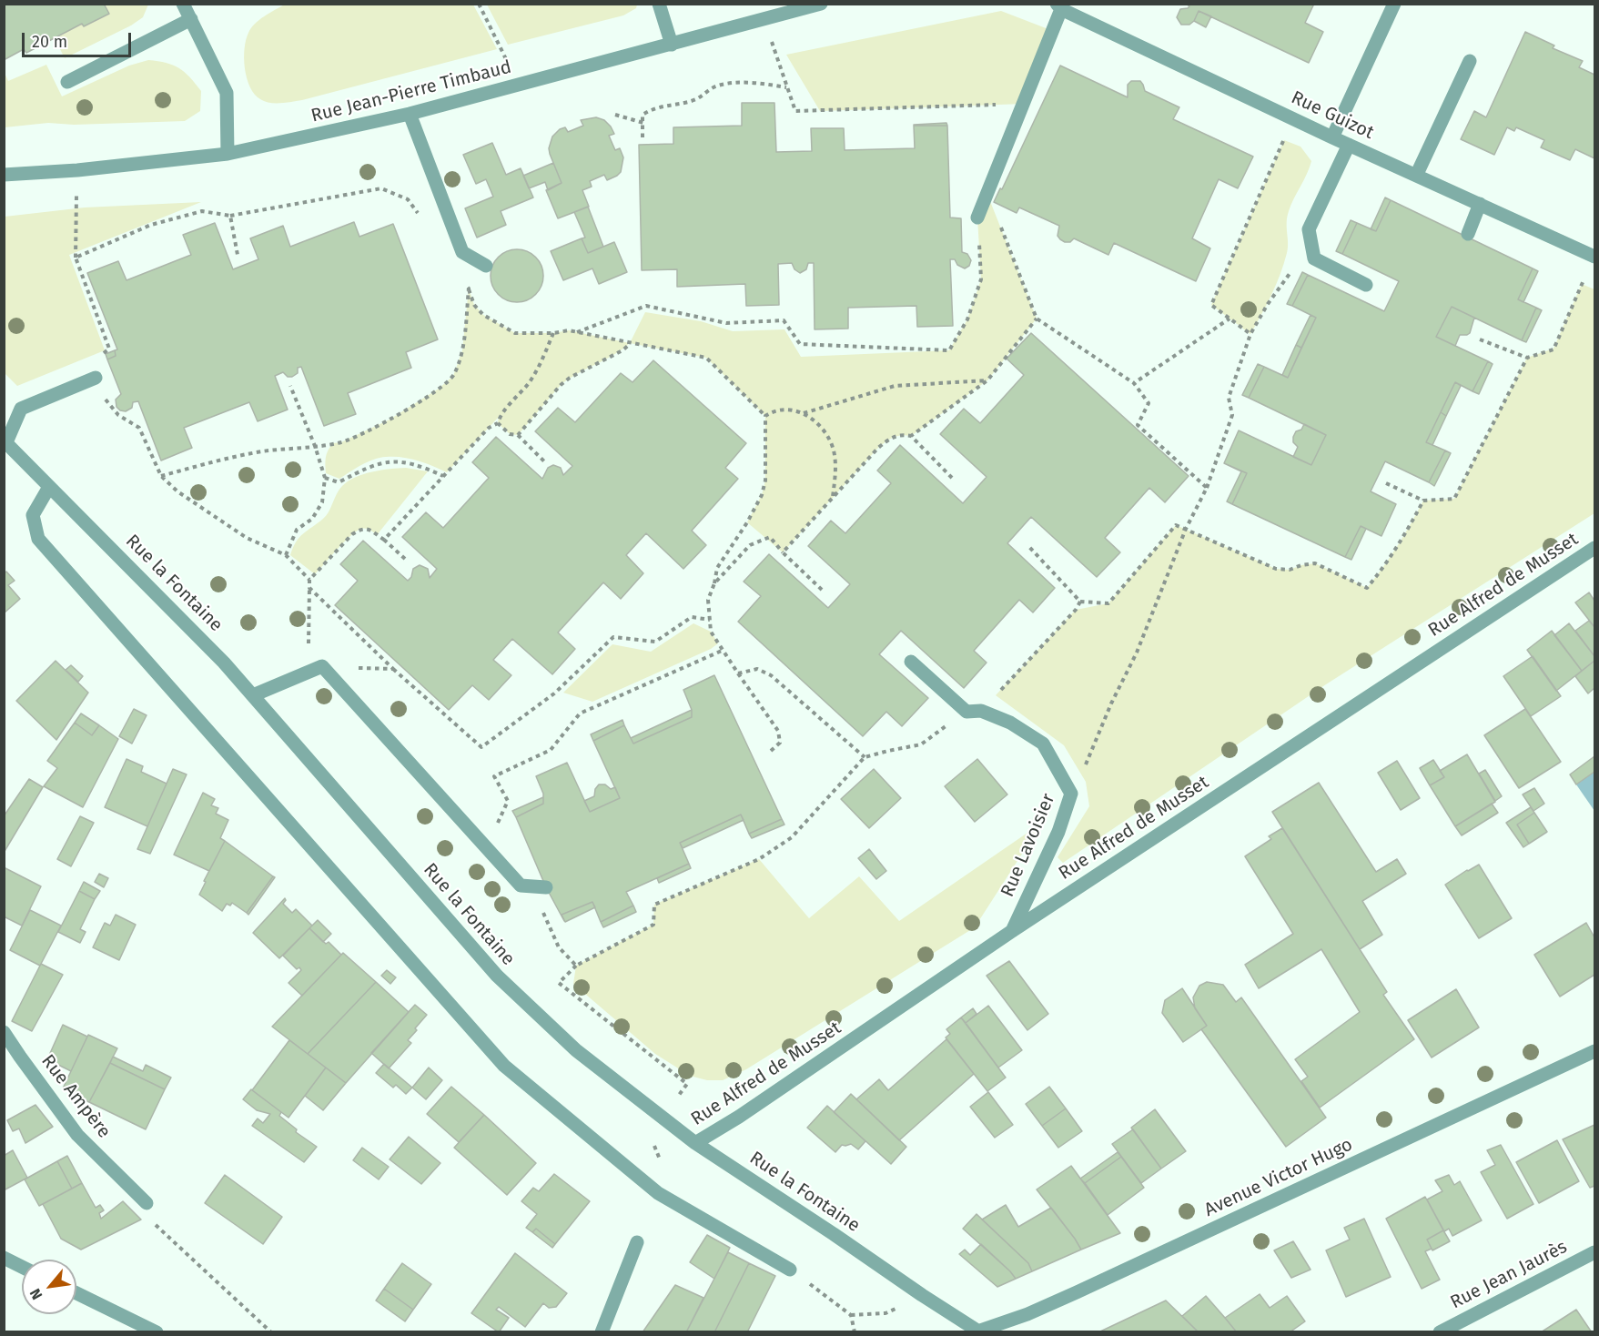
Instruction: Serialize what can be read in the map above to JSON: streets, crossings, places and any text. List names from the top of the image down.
{
  "streets": {
    "street": [
      "Rue Jean-Pierre Timbaud",
      "Rue Guizot",
      "Rue la Fontaine",
      "Rue Alfred de Musset",
      "Rue Lavoisier",
      "Rue Ampère",
      "Avenue Victor Hugo",
      "Rue Jean Jaurès"
    ]
  },
  "crossings": [
    ["Rue la Fontaine", "Rue Alfred de Musset"],
    ["Rue la Fontaine", "Avenue Victor Hugo"],
    ["Rue Alfred de Musset", "Rue Lavoisier"]
  ],
  "scale_bar": "20 m",
  "north": "bottom left"
}
